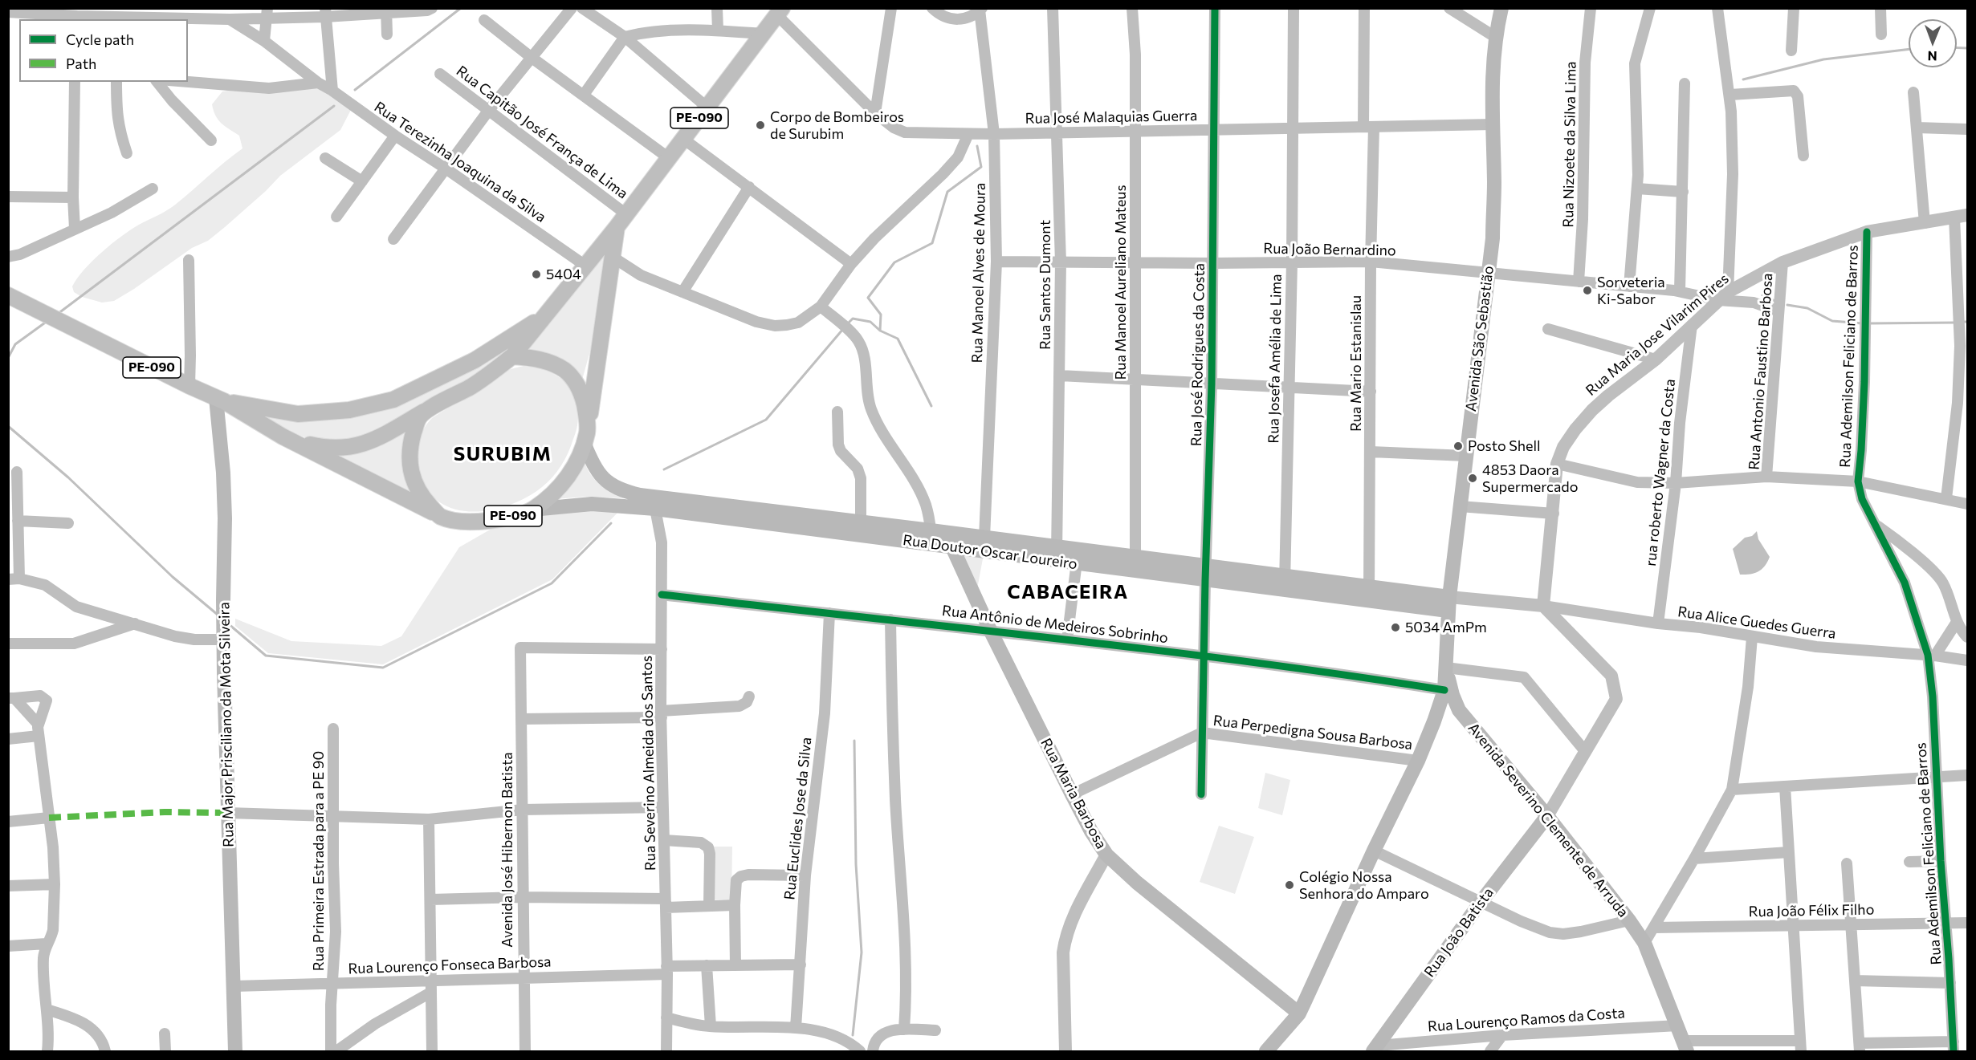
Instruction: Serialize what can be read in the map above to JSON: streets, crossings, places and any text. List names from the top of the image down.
{
  "streets": {
    "main road": [
      "PE-090",
      "Avenida São Sebastião",
      "Rua Doutor Oscar Loureiro",
      "Rua Major Prisciliano da Mota Silveira",
      "Rua Maria Barbosa",
      "Avenida Severino Clemente de Arruda",
      "Rua João Batista"
    ],
    "street": [
      "Rua José Malaquias Guerra",
      "Rua Capitão José França de Lima",
      "Rua Nizoete da Silva Lima",
      "Rua Terezinha Joaquina da Silva",
      "Rua João Bernardino",
      "Rua Manoel Alves de Moura",
      "Rua Manoel Aureliano Mateus",
      "Rua Santos Dumont",
      "Rua Maria Jose Vilarim Pires",
      "Rua José Rodrigues da Costa",
      "Rua Ademilson Feliciano de Barros",
      "Rua Josefa Amélia de Lima",
      "Rua Mario Estanislau",
      "Rua Antonio Faustino Barbosa",
      "rua roberto Wagner da Costa",
      "Rua Alice Guedes Guerra",
      "Rua Antônio de Medeiros Sobrinho",
      "Rua Perpedigna Sousa Barbosa",
      "Rua Severino Almeida dos Santos",
      "Rua Euclides Jose da Silva",
      "Avenida José Hibernon Batista",
      "Rua Primeira Estrada para a PE 90",
      "Rua João Félix Filho",
      "Rua Lourenço Fonseca Barbosa",
      "Rua Lourenço Ramos da Costa"
    ]
  },
  "crossings": [
    ["Rua José Malaquias Guerra", "PE-090"],
    ["Rua José Malaquias Guerra", "Rua Manoel Alves de Moura"],
    ["Rua José Malaquias Guerra", "Rua Manoel Aureliano Mateus"],
    ["Rua José Malaquias Guerra", "Rua Santos Dumont"],
    ["Rua José Malaquias Guerra", "Avenida São Sebastião"],
    ["Rua José Malaquias Guerra", "Rua José Rodrigues da Costa"],
    ["Rua José Malaquias Guerra", "Rua Josefa Amélia de Lima"],
    ["Rua José Malaquias Guerra", "Rua Mario Estanislau"],
    ["PE-090", "Rua Capitão José França de Lima"],
    ["PE-090", "Rua Terezinha Joaquina da Silva"],
    ["PE-090", "Rua Doutor Oscar Loureiro"],
    ["PE-090", "Rua Major Prisciliano da Mota Silveira"],
    ["Rua Nizoete da Silva Lima", "Rua João Bernardino"],
    ["Rua João Bernardino", "Rua Manoel Alves de Moura"],
    ["Rua João Bernardino", "Rua Manoel Aureliano Mateus"],
    ["Rua João Bernardino", "Rua Santos Dumont"],
    ["Rua João Bernardino", "Rua Maria Jose Vilarim Pires"],
    ["Rua João Bernardino", "Avenida São Sebastião"],
    ["Rua João Bernardino", "Rua José Rodrigues da Costa"],
    ["Rua João Bernardino", "Rua Josefa Amélia de Lima"],
    ["Rua João Bernardino", "Rua Mario Estanislau"],
    ["Rua João Bernardino", "Rua Antonio Faustino Barbosa"],
    ["Rua Manoel Alves de Moura", "Rua Doutor Oscar Loureiro"],
    ["Rua Manoel Aureliano Mateus", "Rua Doutor Oscar Loureiro"],
    ["Rua Santos Dumont", "Rua Doutor Oscar Loureiro"],
    ["Rua Maria Jose Vilarim Pires", "Rua Ademilson Feliciano de Barros"],
    ["Rua Maria Jose Vilarim Pires", "Rua Antonio Faustino Barbosa"],
    ["Rua Maria Jose Vilarim Pires", "rua roberto Wagner da Costa"],
    ["Rua Maria Jose Vilarim Pires", "Rua Alice Guedes Guerra"],
    ["Avenida São Sebastião", "Rua Doutor Oscar Loureiro"],
    ["Avenida São Sebastião", "Avenida Severino Clemente de Arruda"],
    ["Rua José Rodrigues da Costa", "Rua Doutor Oscar Loureiro"],
    ["Rua José Rodrigues da Costa", "Rua Antônio de Medeiros Sobrinho"],
    ["Rua José Rodrigues da Costa", "Rua Perpedigna Sousa Barbosa"],
    ["Rua Ademilson Feliciano de Barros", "Rua Antonio Faustino Barbosa"],
    ["Rua Ademilson Feliciano de Barros", "Rua Alice Guedes Guerra"],
    ["Rua Ademilson Feliciano de Barros", "Rua João Félix Filho"],
    ["Rua Josefa Amélia de Lima", "Rua Doutor Oscar Loureiro"],
    ["Rua Mario Estanislau", "Rua Doutor Oscar Loureiro"],
    ["rua roberto Wagner da Costa", "Rua Alice Guedes Guerra"],
    ["Rua Doutor Oscar Loureiro", "Rua Severino Almeida dos Santos"],
    ["Rua Doutor Oscar Loureiro", "Rua Maria Barbosa"],
    ["Rua Antônio de Medeiros Sobrinho", "Rua Severino Almeida dos Santos"],
    ["Rua Antônio de Medeiros Sobrinho", "Rua Maria Barbosa"],
    ["Rua Antônio de Medeiros Sobrinho", "Rua Euclides Jose da Silva"],
    ["Rua Major Prisciliano da Mota Silveira", "Rua Lourenço Fonseca Barbosa"],
    ["Rua Perpedigna Sousa Barbosa", "Rua Maria Barbosa"],
    ["Rua Severino Almeida dos Santos", "Avenida José Hibernon Batista"],
    ["Rua Severino Almeida dos Santos", "Rua Lourenço Fonseca Barbosa"],
    ["Rua Euclides Jose da Silva", "Rua Lourenço Fonseca Barbosa"],
    ["Avenida Severino Clemente de Arruda", "Rua João Batista"],
    ["Avenida Severino Clemente de Arruda", "Rua Lourenço Ramos da Costa"],
    ["Avenida José Hibernon Batista", "Rua Lourenço Fonseca Barbosa"],
    ["Rua Primeira Estrada para a PE 90", "Rua Lourenço Fonseca Barbosa"],
    ["Rua João Batista", "Rua Lourenço Ramos da Costa"]
  ],
  "districts": ["SURUBIM", "CABACEIRA"],
  "places": [
    "Corpo de Bombeiros de Surubim",
    "5404",
    "Sorveteria Ki-Sabor",
    "Posto Shell",
    "4853 Daora Supermercado",
    "5034 AmPm",
    "Colégio Nossa Senhora do Amparo"
  ],
  "legend": ["Cycle path", "Path"],
  "north": "bottom"
}
